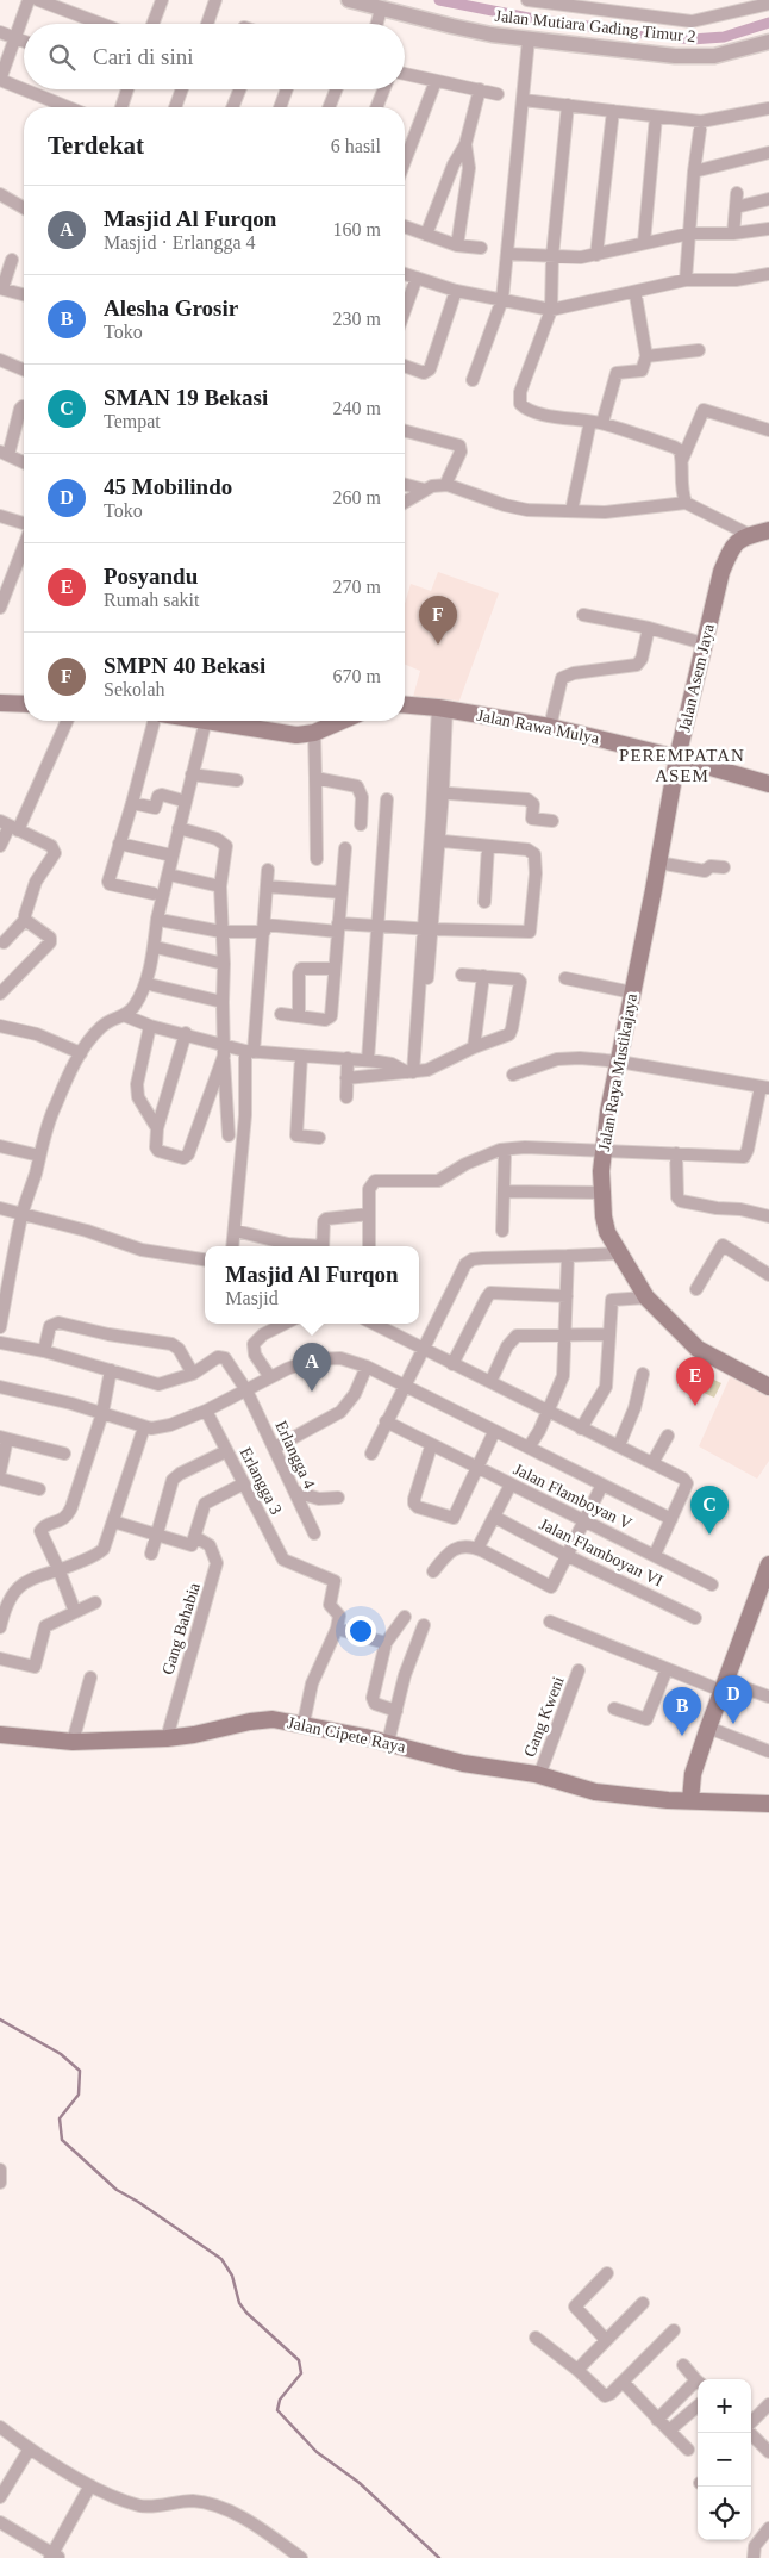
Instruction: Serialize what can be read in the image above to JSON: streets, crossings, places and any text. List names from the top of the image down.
{
  "streets": {
    "main road": [
      "Jalan Asem Jaya",
      "Jalan Rawa Mulya",
      "Jalan Raya Mustikajaya",
      "Jalan Cipete Raya"
    ],
    "street": [
      "Jalan Mutiara Gading Timur 2",
      "Erlangga 4",
      "Erlangga 3",
      "Jalan Flamboyan V",
      "Jalan Flamboyan VI",
      "Gang Bahabia",
      "Gang Kweni"
    ]
  },
  "crossings": [
    ["Jalan Asem Jaya", "Jalan Rawa Mulya"],
    ["Jalan Asem Jaya", "Jalan Raya Mustikajaya"],
    ["Jalan Rawa Mulya", "Jalan Raya Mustikajaya"],
    ["Gang Bahabia", "Jalan Cipete Raya"],
    ["Gang Kweni", "Jalan Cipete Raya"]
  ],
  "districts": ["PEREMPATAN ASEM"],
  "page": {
    "search": "Cari di sini",
    "heading": ["Terdekat", "6 hasil"],
    "list": [
      {
        "mark": "A",
        "name": "Masjid Al Furqon",
        "note": "Masjid · Erlangga 4",
        "value": "160 m"
      },
      {
        "mark": "B",
        "name": "Alesha Grosir",
        "note": "Toko",
        "value": "230 m"
      },
      {
        "mark": "C",
        "name": "SMAN 19 Bekasi",
        "note": "Tempat",
        "value": "240 m"
      },
      {
        "mark": "D",
        "name": "45 Mobilindo",
        "note": "Toko",
        "value": "260 m"
      },
      {
        "mark": "E",
        "name": "Posyandu",
        "note": "Rumah sakit",
        "value": "270 m"
      },
      {
        "mark": "F",
        "name": "SMPN 40 Bekasi",
        "note": "Sekolah",
        "value": "670 m"
      }
    ],
    "pins": [
      "F",
      "A",
      "E",
      "C",
      "D",
      "B"
    ],
    "popup": ["Masjid Al Furqon", "Masjid"],
    "map_buttons": ["+", "−"]
  }
}
